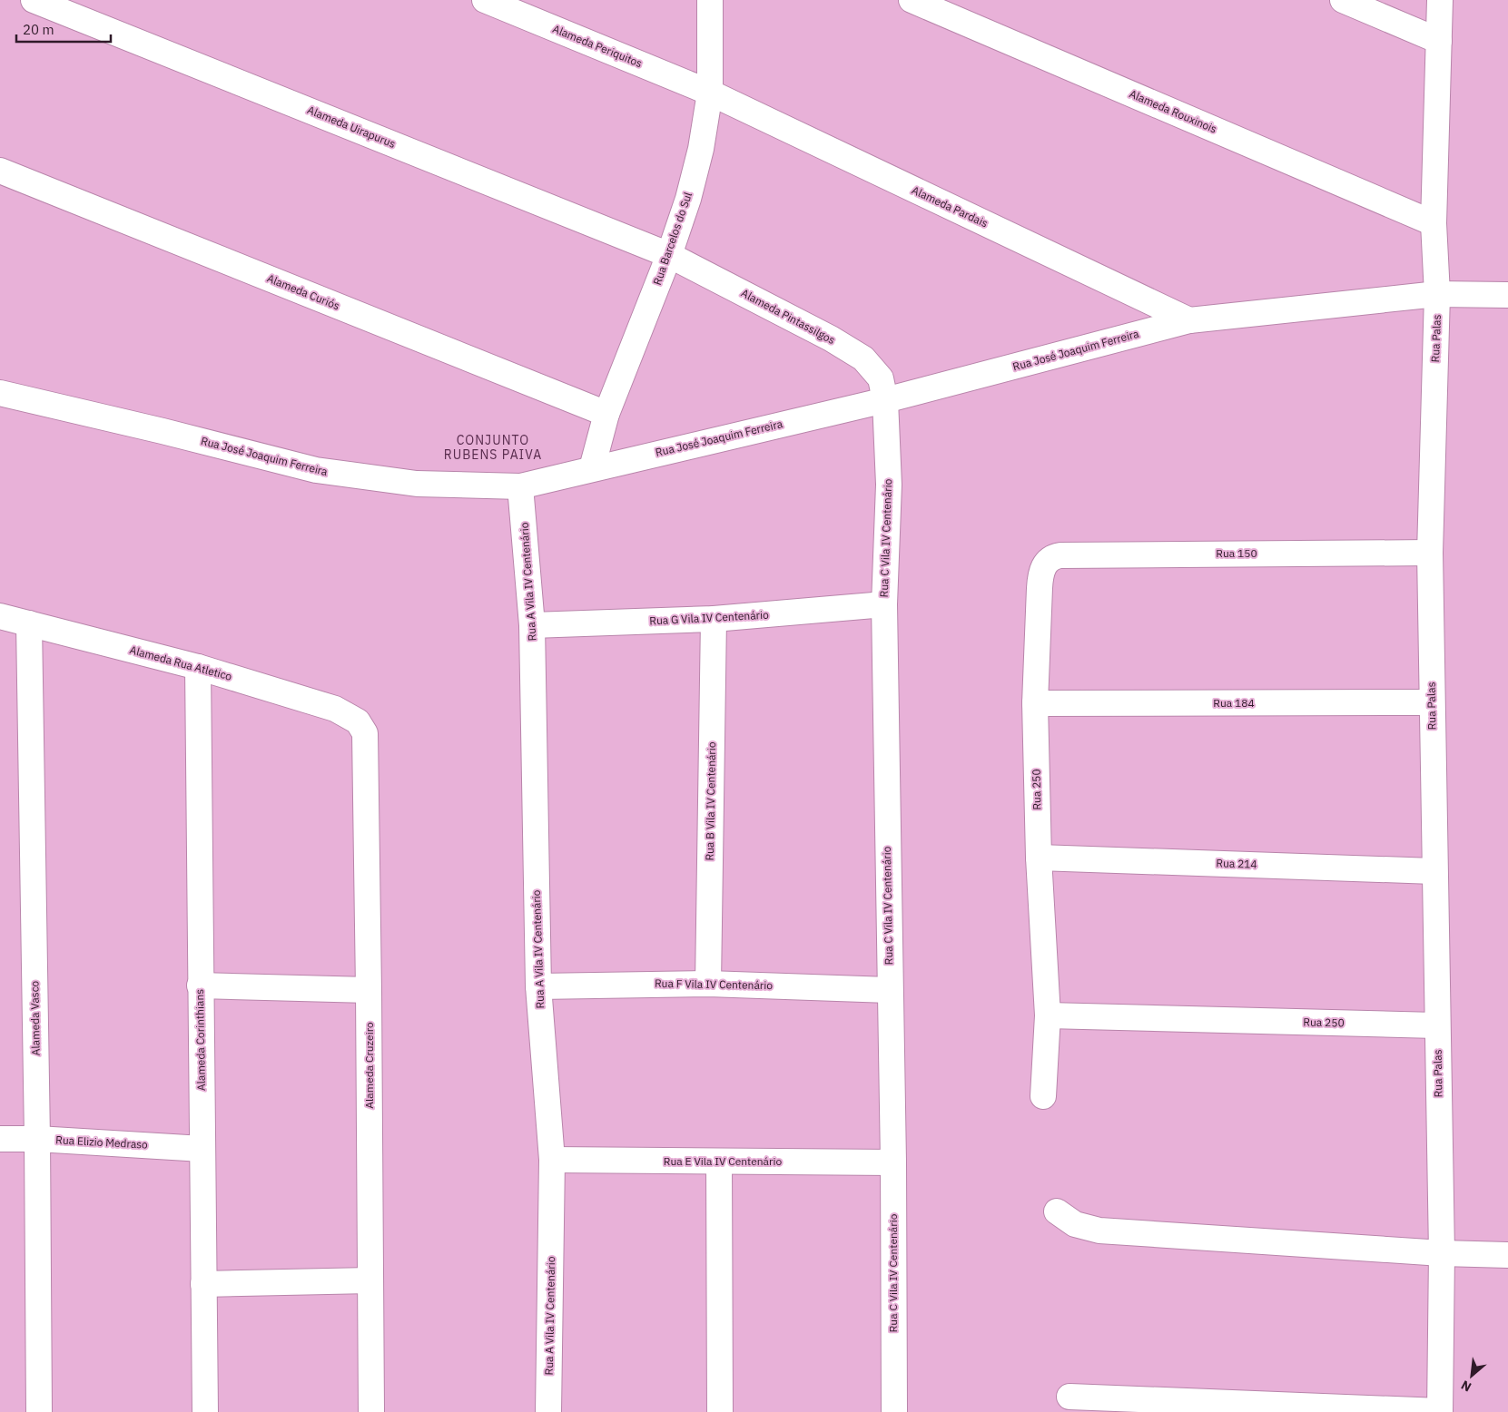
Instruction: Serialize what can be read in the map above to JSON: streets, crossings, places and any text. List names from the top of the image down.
{
  "streets": {
    "street": [
      "Alameda Periquitos",
      "Alameda Rouxinois",
      "Alameda Uirapurus",
      "Alameda Pardais",
      "Rua Barcelos do Sul",
      "Alameda Curiós",
      "Alameda Pintassilgos",
      "Rua Palas",
      "Rua José Joaquim Ferreira",
      "Rua C Vila IV Centenário",
      "Rua 150",
      "Rua A Vila IV Centenário",
      "Rua G Vila IV Centenário",
      "Alameda Rua Atletico",
      "Rua 184",
      "Rua 250",
      "Rua B Vila IV Centenário",
      "Rua 214",
      "Rua F Vila IV Centenário",
      "Alameda Vasco",
      "Alameda Corinthians",
      "Alameda Cruzeiro",
      "Rua Elizio Medraso",
      "Rua E Vila IV Centenário"
    ]
  },
  "crossings": [
    ["Alameda Periquitos", "Alameda Pardais"],
    ["Alameda Periquitos", "Rua Barcelos do Sul"],
    ["Alameda Rouxinois", "Rua Palas"],
    ["Alameda Uirapurus", "Rua Barcelos do Sul"],
    ["Alameda Uirapurus", "Alameda Pintassilgos"],
    ["Alameda Pardais", "Rua Barcelos do Sul"],
    ["Alameda Pardais", "Rua José Joaquim Ferreira"],
    ["Rua Barcelos do Sul", "Alameda Curiós"],
    ["Rua Barcelos do Sul", "Alameda Pintassilgos"],
    ["Rua Barcelos do Sul", "Rua José Joaquim Ferreira"],
    ["Alameda Pintassilgos", "Rua José Joaquim Ferreira"],
    ["Alameda Pintassilgos", "Rua C Vila IV Centenário"],
    ["Rua Palas", "Rua José Joaquim Ferreira"],
    ["Rua Palas", "Rua 150"],
    ["Rua Palas", "Rua 184"],
    ["Rua Palas", "Rua 250"],
    ["Rua Palas", "Rua 214"],
    ["Rua José Joaquim Ferreira", "Rua C Vila IV Centenário"],
    ["Rua José Joaquim Ferreira", "Rua A Vila IV Centenário"],
    ["Rua C Vila IV Centenário", "Rua G Vila IV Centenário"],
    ["Rua C Vila IV Centenário", "Rua F Vila IV Centenário"],
    ["Rua C Vila IV Centenário", "Rua E Vila IV Centenário"],
    ["Rua 150", "Rua 250"],
    ["Rua A Vila IV Centenário", "Rua G Vila IV Centenário"],
    ["Rua A Vila IV Centenário", "Rua F Vila IV Centenário"],
    ["Rua A Vila IV Centenário", "Rua E Vila IV Centenário"],
    ["Rua G Vila IV Centenário", "Rua B Vila IV Centenário"],
    ["Alameda Rua Atletico", "Alameda Vasco"],
    ["Alameda Rua Atletico", "Alameda Corinthians"],
    ["Alameda Rua Atletico", "Alameda Cruzeiro"],
    ["Rua 184", "Rua 250"],
    ["Rua 250", "Rua 214"],
    ["Rua B Vila IV Centenário", "Rua F Vila IV Centenário"],
    ["Alameda Vasco", "Rua Elizio Medraso"],
    ["Alameda Corinthians", "Rua Elizio Medraso"]
  ],
  "districts": ["CONJUNTO RUBENS PAIVA"],
  "scale_bar": "20 m",
  "north": "bottom left"
}
